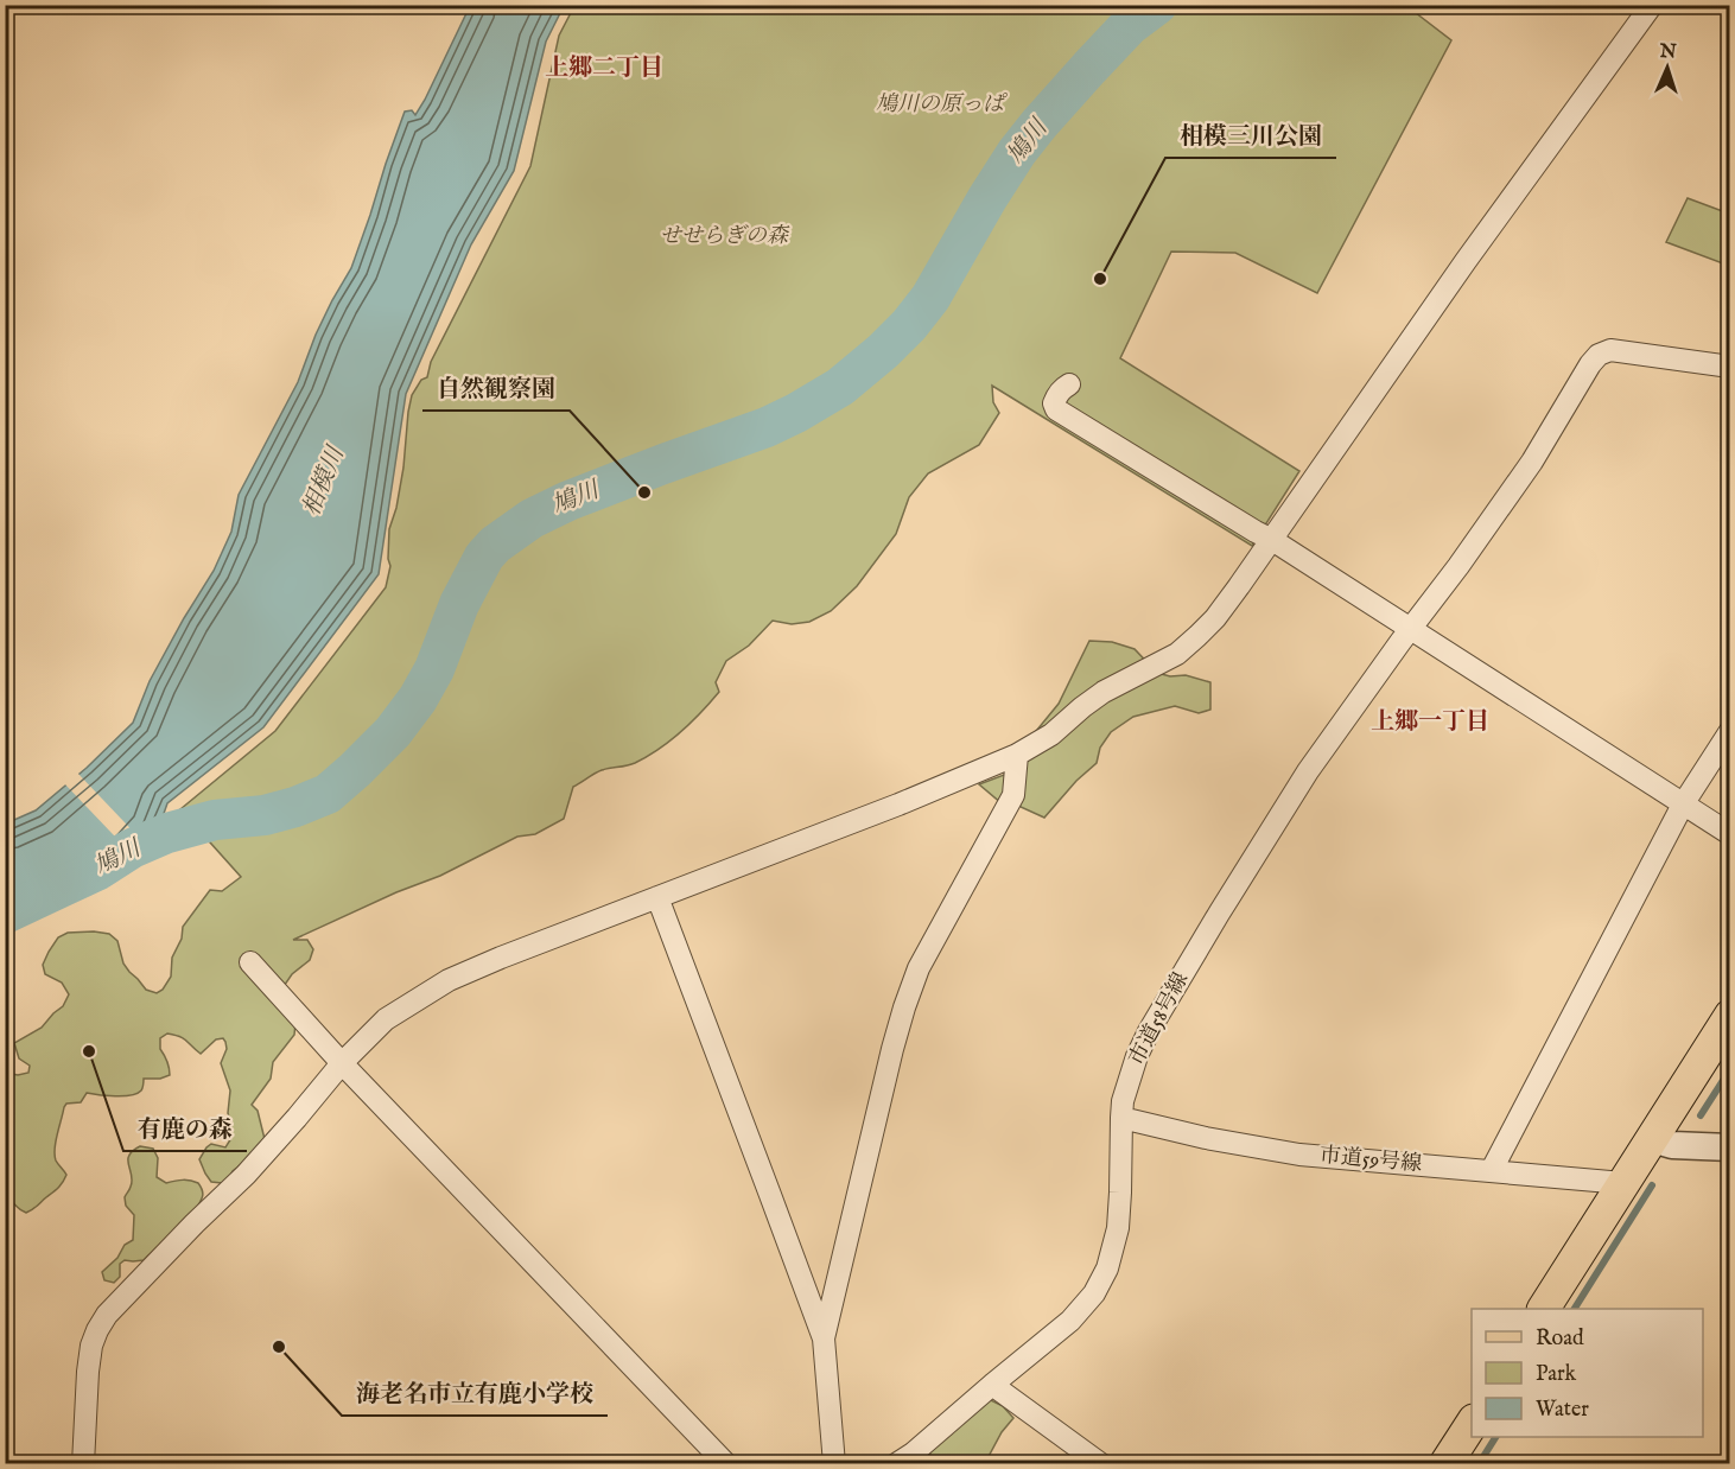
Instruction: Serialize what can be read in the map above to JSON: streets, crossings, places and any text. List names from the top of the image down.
{
  "streets": {
    "street": ["市道58号線", "市道59号線"]
  },
  "crossings": [
    ["市道58号線", "市道59号線"]
  ],
  "districts": ["上郷二丁目", "上郷一丁目"],
  "water": ["鳩川", "相模川"],
  "parks": ["鳩川の原っぱ", "せせらぎの森"],
  "places": [
    "相模三川公園",
    "自然観察園",
    "有鹿の森",
    "海老名市立有鹿小学校"
  ],
  "legend": ["Road", "Park", "Water"],
  "north": "top"
}
